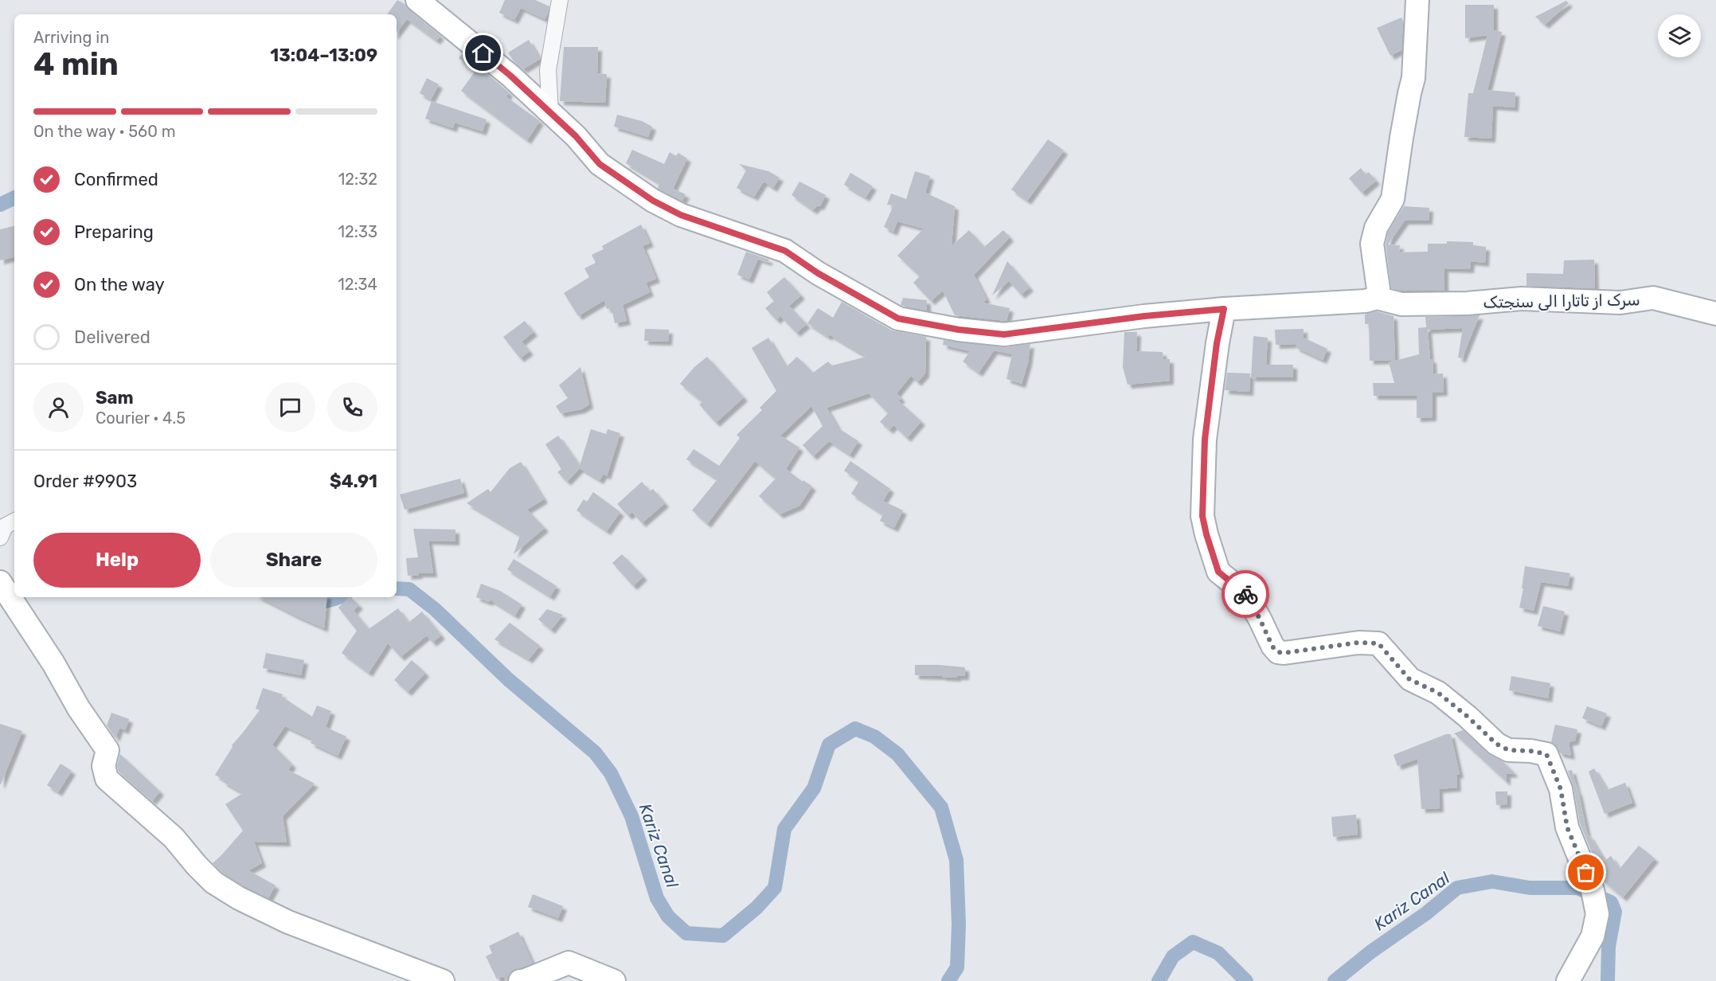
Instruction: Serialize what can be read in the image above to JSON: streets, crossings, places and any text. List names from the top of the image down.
{
  "streets": {
    "street": ["سرک از تاتارا الی سنجتک"]
  },
  "water": ["Kariz Canal"],
  "page": {
    "heading": ["4 min", "Arriving in", "13:04–13:09"],
    "panel": [
      "Sam",
      "Courier · 4.5",
      "Order #9903",
      "$4.91"
    ],
    "bar": "On the way · 560 m",
    "list": [
      ["Confirmed", "12:32"],
      ["Preparing", "12:33"],
      ["On the way", "12:34"],
      "Delivered"
    ],
    "buttons": ["Help", "Share"]
  }
}
